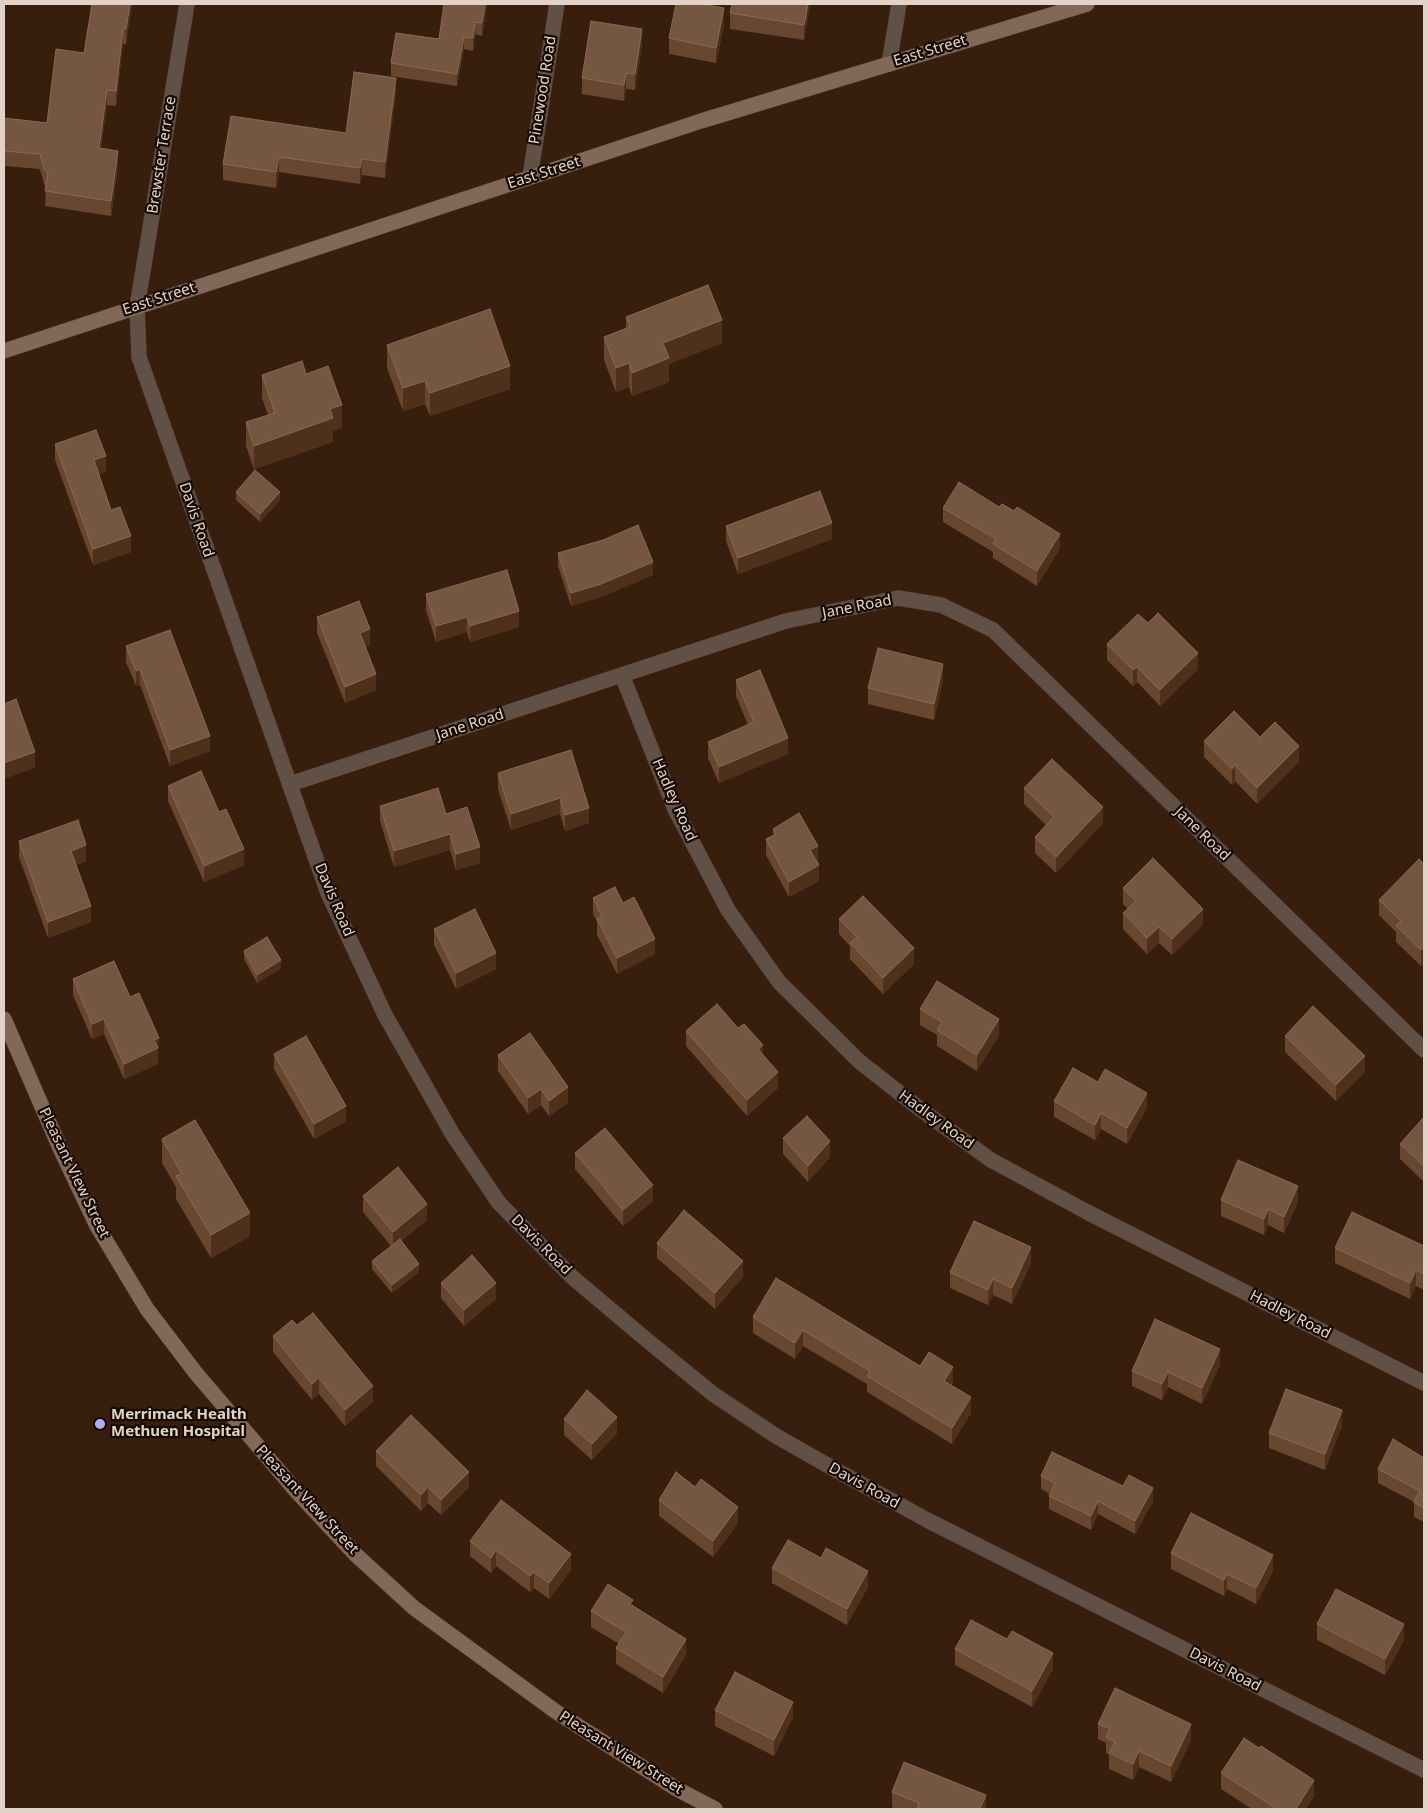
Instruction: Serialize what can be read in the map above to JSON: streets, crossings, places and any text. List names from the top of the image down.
{
  "streets": {
    "main road": ["East Street", "Pleasant View Street"],
    "street": [
      "Pinewood Road",
      "Brewster Terrace",
      "Davis Road",
      "Jane Road",
      "Hadley Road"
    ]
  },
  "crossings": [
    ["East Street", "Pinewood Road"],
    ["East Street", "Brewster Terrace"],
    ["East Street", "Davis Road"],
    ["Brewster Terrace", "Davis Road"],
    ["Davis Road", "Jane Road"],
    ["Jane Road", "Hadley Road"]
  ],
  "places": ["Merrimack Health Methuen Hospital"]
}
